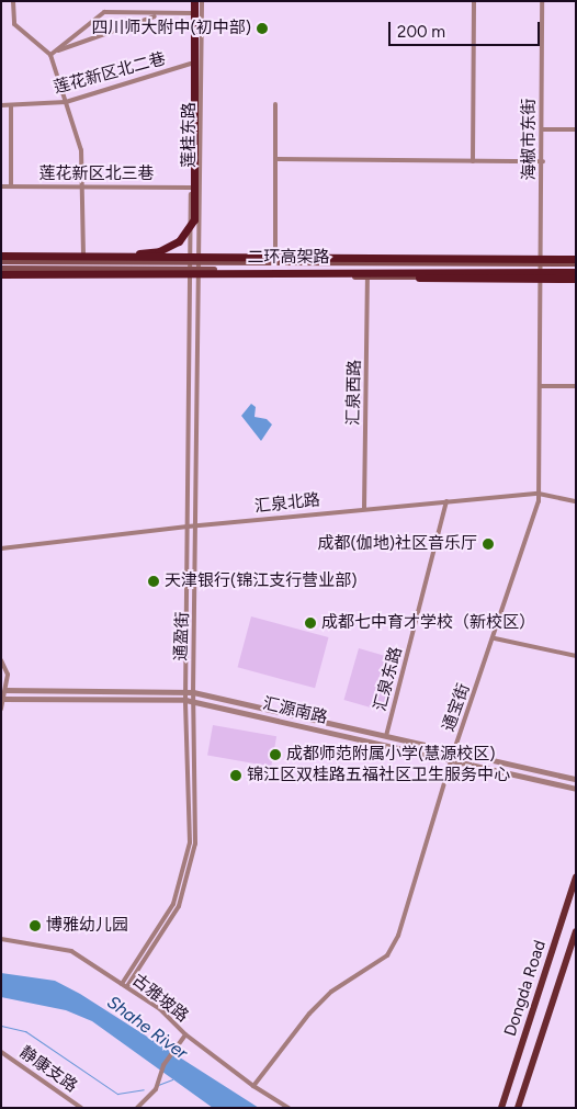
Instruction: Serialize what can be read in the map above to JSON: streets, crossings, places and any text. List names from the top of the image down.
{
  "streets": {
    "highway": ["二环高架路"],
    "main road": ["Dongda Road"],
    "street": [
      "莲花新区北二巷",
      "莲桂东路",
      "海椒市东街",
      "莲花新区北三巷",
      "汇泉西路",
      "汇泉北路",
      "通盈街",
      "汇泉东路",
      "通宝街",
      "汇源南路",
      "古雅坡路",
      "静康支路"
    ]
  },
  "crossings": [
    ["莲花新区北二巷", "莲桂东路"],
    ["莲桂东路", "莲花新区北三巷"],
    ["莲桂东路", "通盈街"],
    ["海椒市东街", "通宝街"],
    ["二环高架路", "汇泉西路"],
    ["汇泉西路", "汇泉北路"],
    ["汇泉北路", "通盈街"],
    ["汇泉北路", "汇泉东路"],
    ["汇泉北路", "通宝街"],
    ["通盈街", "汇源南路"],
    ["通盈街", "古雅坡路"],
    ["汇泉东路", "汇源南路"],
    ["通宝街", "汇源南路"],
    ["通宝街", "古雅坡路"]
  ],
  "water": ["Shahe River"],
  "places": [
    "四川师大附中(初中部)",
    "成都(伽地)社区音乐厅",
    "天津银行(锦江支行营业部)",
    "成都七中育才学校（新校区）",
    "成都师范附属小学(慧源校区)",
    "锦江区双桂路五福社区卫生服务中心",
    "博雅幼儿园"
  ],
  "scale_bar": "200 m"
}
